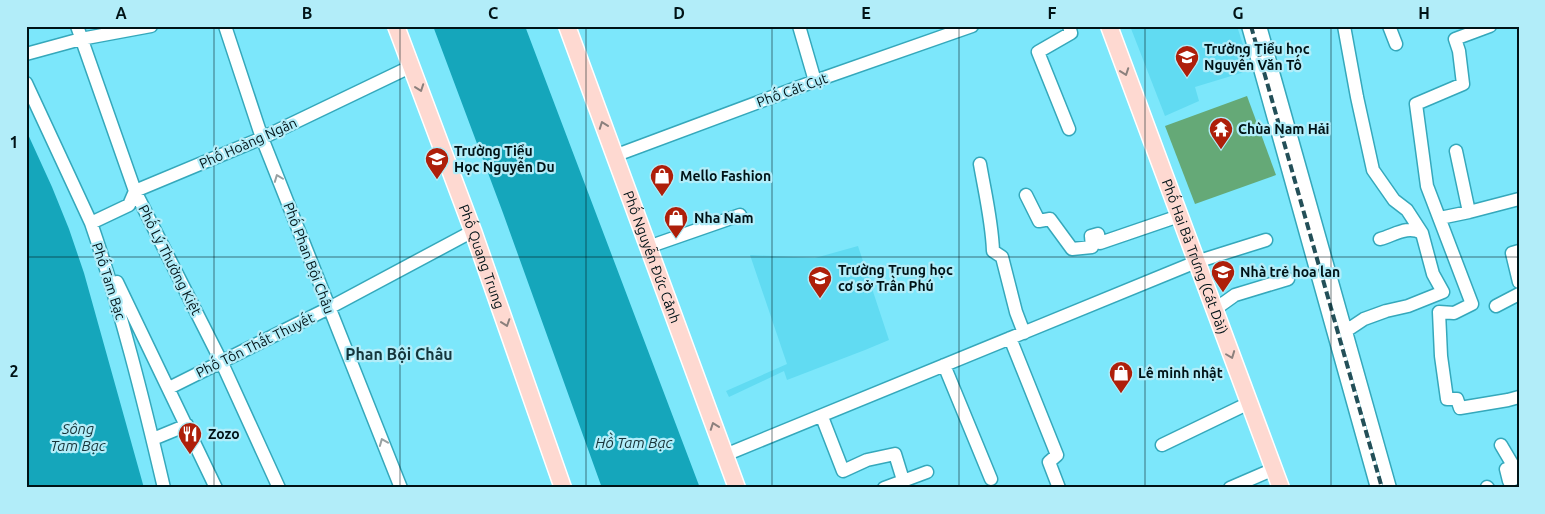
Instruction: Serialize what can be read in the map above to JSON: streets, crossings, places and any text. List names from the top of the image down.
{
  "streets": {
    "main road": ["Phố Quang Trung", "Phố Nguyễn Đức Cảnh", "Phố Hai Bà Trưng (Cát Dài)"],
    "street": [
      "Phố Cát Cụt",
      "Phố Hoàng Ngân",
      "Phố Phan Bội Châu",
      "Phố Lý Thường Kiệt",
      "Phố Tam Bạc",
      "Phố Tôn Thất Thuyết"
    ]
  },
  "crossings": [
    ["Phố Cát Cụt", "Phố Nguyễn Đức Cảnh"],
    ["Phố Hoàng Ngân", "Phố Quang Trung"],
    ["Phố Hoàng Ngân", "Phố Phan Bội Châu"],
    ["Phố Hoàng Ngân", "Phố Lý Thường Kiệt"],
    ["Phố Hoàng Ngân", "Phố Tam Bạc"],
    ["Phố Quang Trung", "Phố Tôn Thất Thuyết"],
    ["Phố Phan Bội Châu", "Phố Tôn Thất Thuyết"],
    ["Phố Lý Thường Kiệt", "Phố Tôn Thất Thuyết"]
  ],
  "one_way": [
    "Phố Quang Trung",
    "Phố Nguyễn Đức Cảnh",
    "Phố Hai Bà Trưng (Cát Dài)",
    "Phố Phan Bội Châu"
  ],
  "districts": ["Phan Bội Châu"],
  "water": ["Sông Tam Bạc", "Hồ Tam Bạc"],
  "places": {
    "school or university": [
      "Trường Tiểu học Nguyễn Văn Tố",
      "Trường Tiểu Học Nguyễn Du",
      "Nhà trẻ hoa lan",
      "Trường Trung học cơ sở Trần Phú"
    ],
    "temple": ["Chùa Nam Hải"],
    "shop": ["Mello Fashion", "Nha Nam", "Lê minh nhật"],
    "restaurant": ["Zozo"]
  },
  "grid": {
    "columns": [
      "A",
      "B",
      "C",
      "D",
      "E",
      "F",
      "G",
      "H"
    ],
    "rows": ["1", "2"]
  }
}
